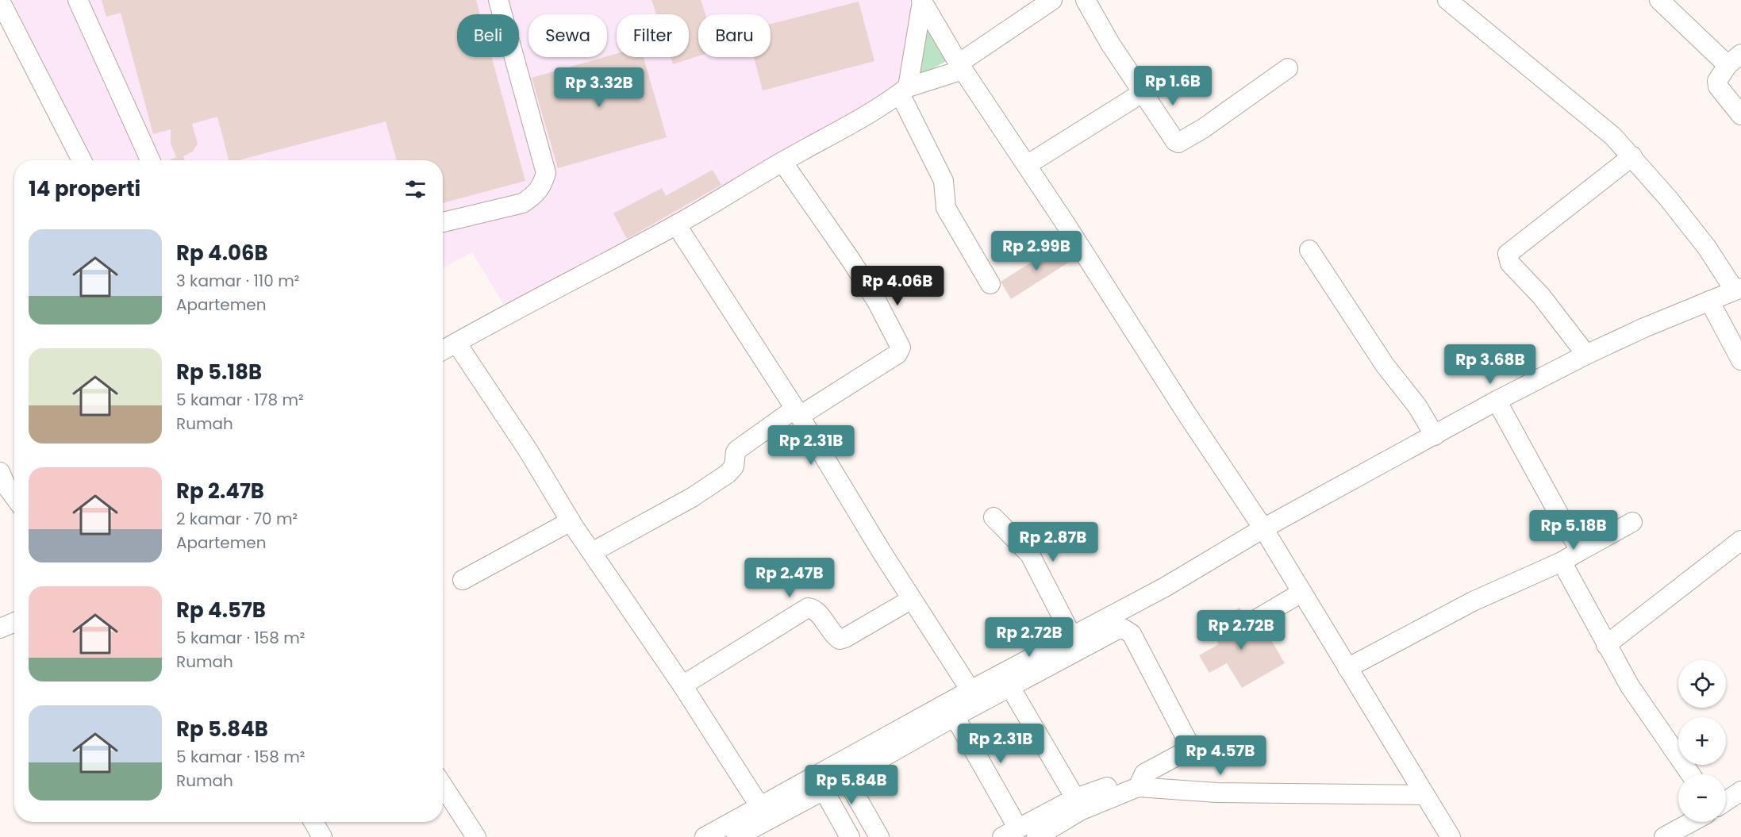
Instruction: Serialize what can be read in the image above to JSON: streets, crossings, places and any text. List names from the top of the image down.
{
  "page": {
    "chip": [
      "Beli",
      "Sewa",
      "Filter",
      "Baru"
    ],
    "price": [
      "Rp 1.6B",
      "Rp 3.32B",
      "Rp 2.99B",
      "Rp 4.06B",
      "Rp 3.68B",
      "Rp 2.31B",
      "Rp 5.18B",
      "Rp 2.87B",
      "Rp 2.47B",
      "Rp 2.72B",
      "Rp 2.72B",
      "Rp 2.31B",
      "Rp 4.57B",
      "Rp 5.84B"
    ],
    "heading": "14 properti",
    "list": [
      {
        "name": "Rp 4.06B",
        "note": "3 kamar · 110 m² · Apartemen"
      },
      {
        "name": "Rp 5.18B",
        "note": "5 kamar · 178 m² · Rumah"
      },
      {
        "name": "Rp 2.47B",
        "note": "2 kamar · 70 m² · Apartemen"
      },
      {
        "name": "Rp 4.57B",
        "note": "5 kamar · 158 m² · Rumah"
      },
      {
        "name": "Rp 5.84B",
        "note": "5 kamar · 158 m² · Rumah"
      }
    ],
    "map_buttons": ["+", "−"]
  }
}
